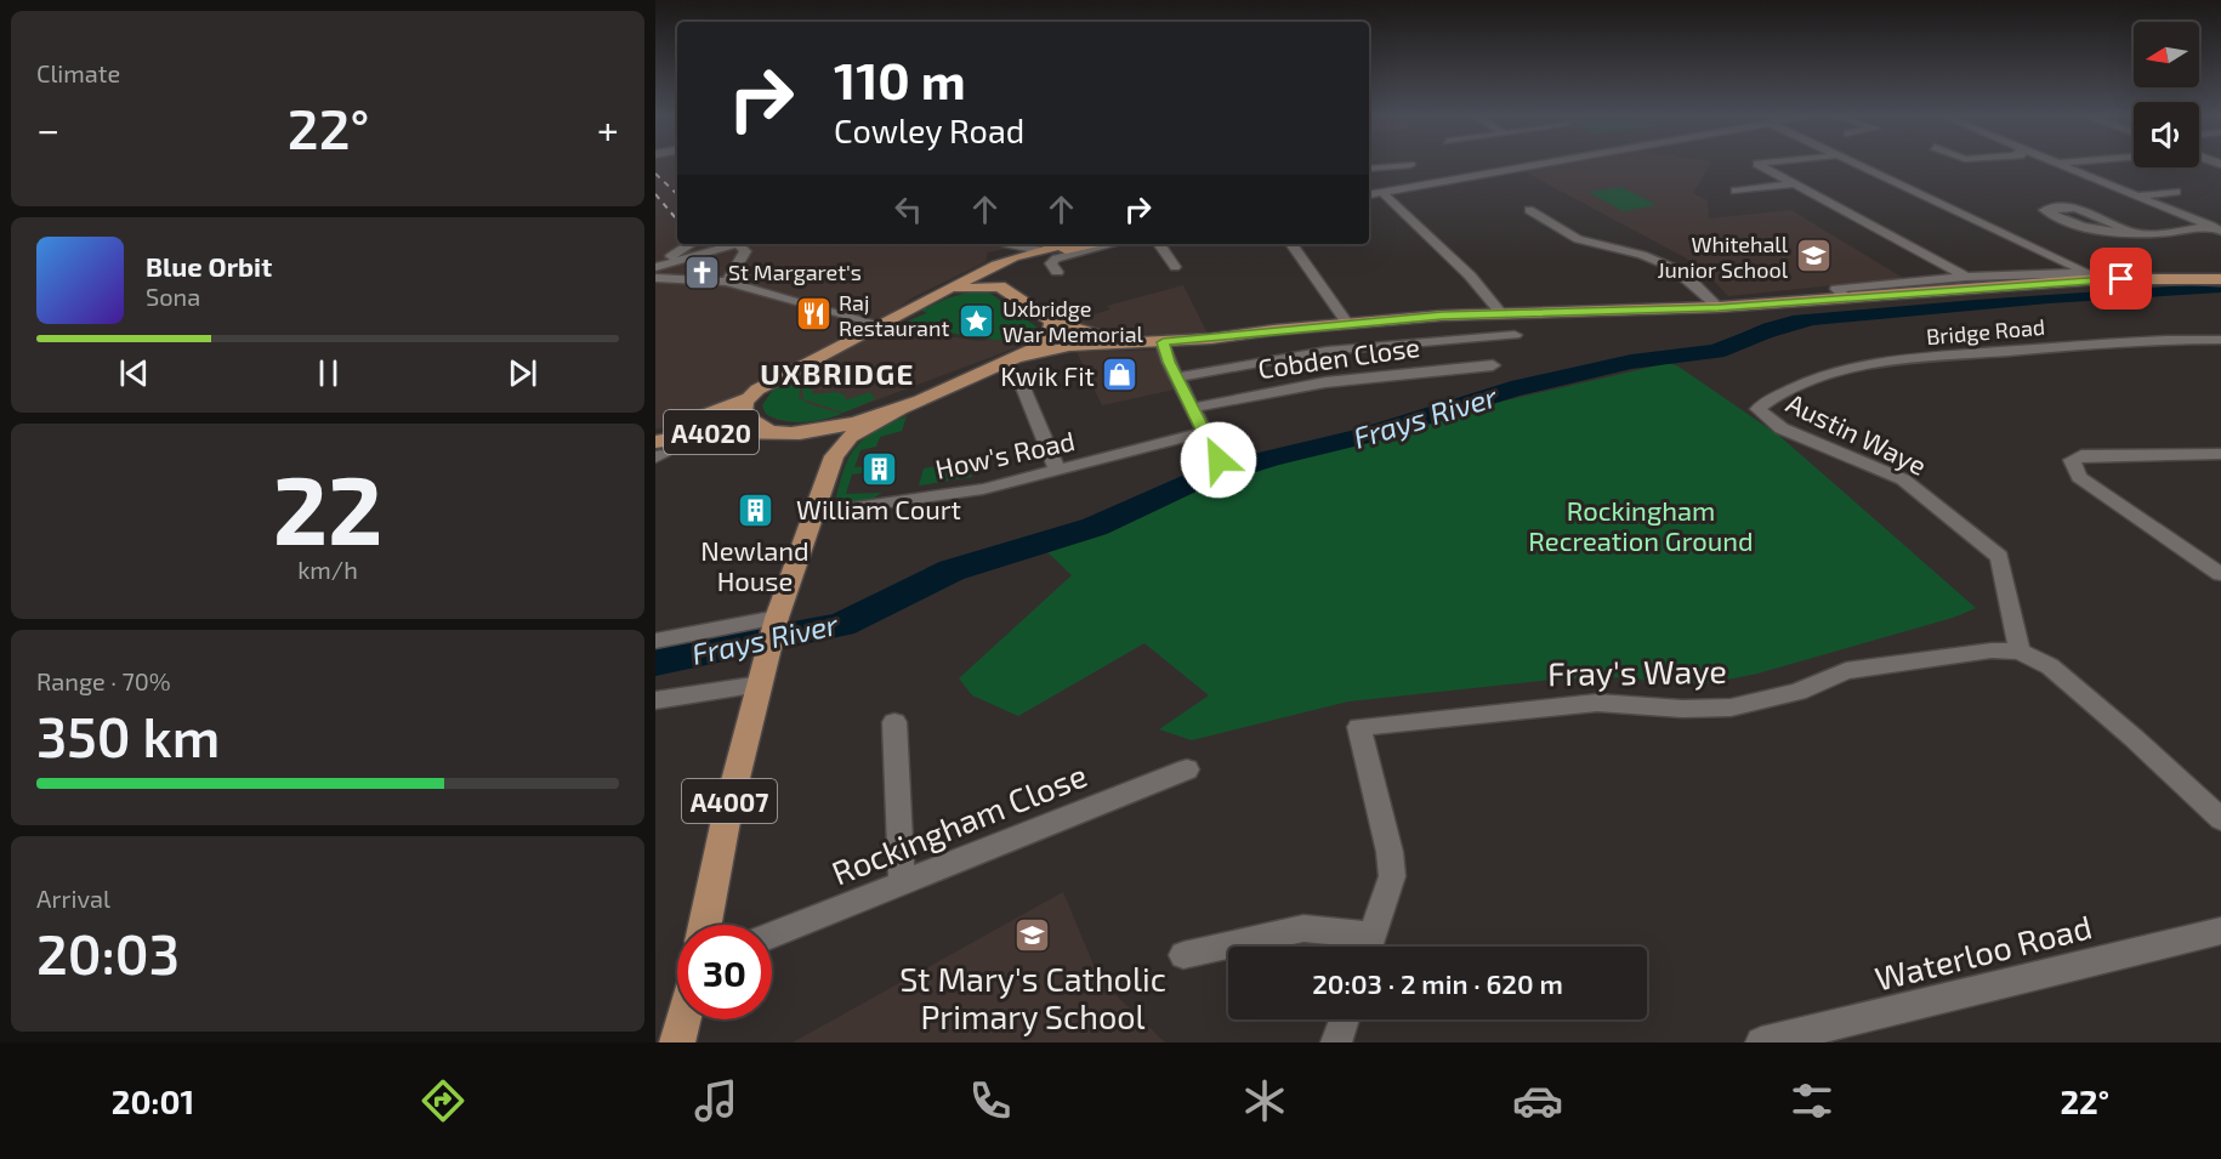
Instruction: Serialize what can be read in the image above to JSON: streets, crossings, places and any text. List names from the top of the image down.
{
  "streets": {
    "main road": ["A4020", "A4007"],
    "street": [
      "Bridge Road",
      "Cobden Close",
      "Austin Waye",
      "How's Road",
      "Fray's Waye",
      "Rockingham Close",
      "Waterloo Road"
    ]
  },
  "crossings": [
    ["Bridge Road", "Austin Waye"],
    ["A4020", "A4007"],
    ["Austin Waye", "Fray's Waye"],
    ["How's Road", "A4007"]
  ],
  "districts": ["UXBRIDGE"],
  "water": ["Frays River"],
  "parks": ["Rockingham Recreation Ground"],
  "places": {
    "school or university": ["Whitehall Junior School", "St Mary's Catholic Primary School"],
    "church": ["St Margaret's"],
    "restaurant": ["Raj Restaurant"],
    "place": ["Uxbridge War Memorial"],
    "shop": ["Kwik Fit"],
    "building": ["William Court", "Newland House"]
  },
  "north": "left",
  "page": {
    "tile": [
      "Climate",
      ["22", "km/h"],
      ["Range · 70%", "350 km"],
      ["Arrival", "20:03"]
    ],
    "turn": ["110 m", "Cowley Road"],
    "heat": ["−", "22°", "+"],
    "song": ["Blue Orbit", "Sona"],
    "limit": "30",
    "trip": "20:03 · 2 min · 620 m",
    "tabs": ["20:01", "22°"]
  }
}
